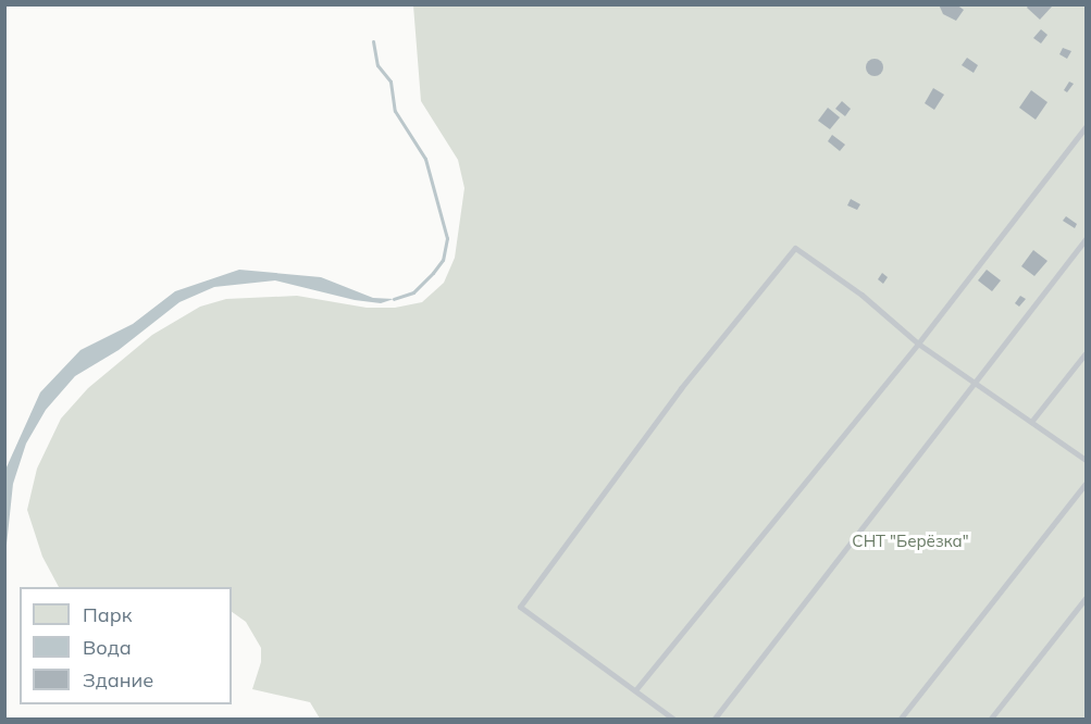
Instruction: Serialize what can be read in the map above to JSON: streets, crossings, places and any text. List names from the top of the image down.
{
  "parks": ["СНТ \"Берёзка\""],
  "legend": ["Парк", "Вода", "Здание"]
}
